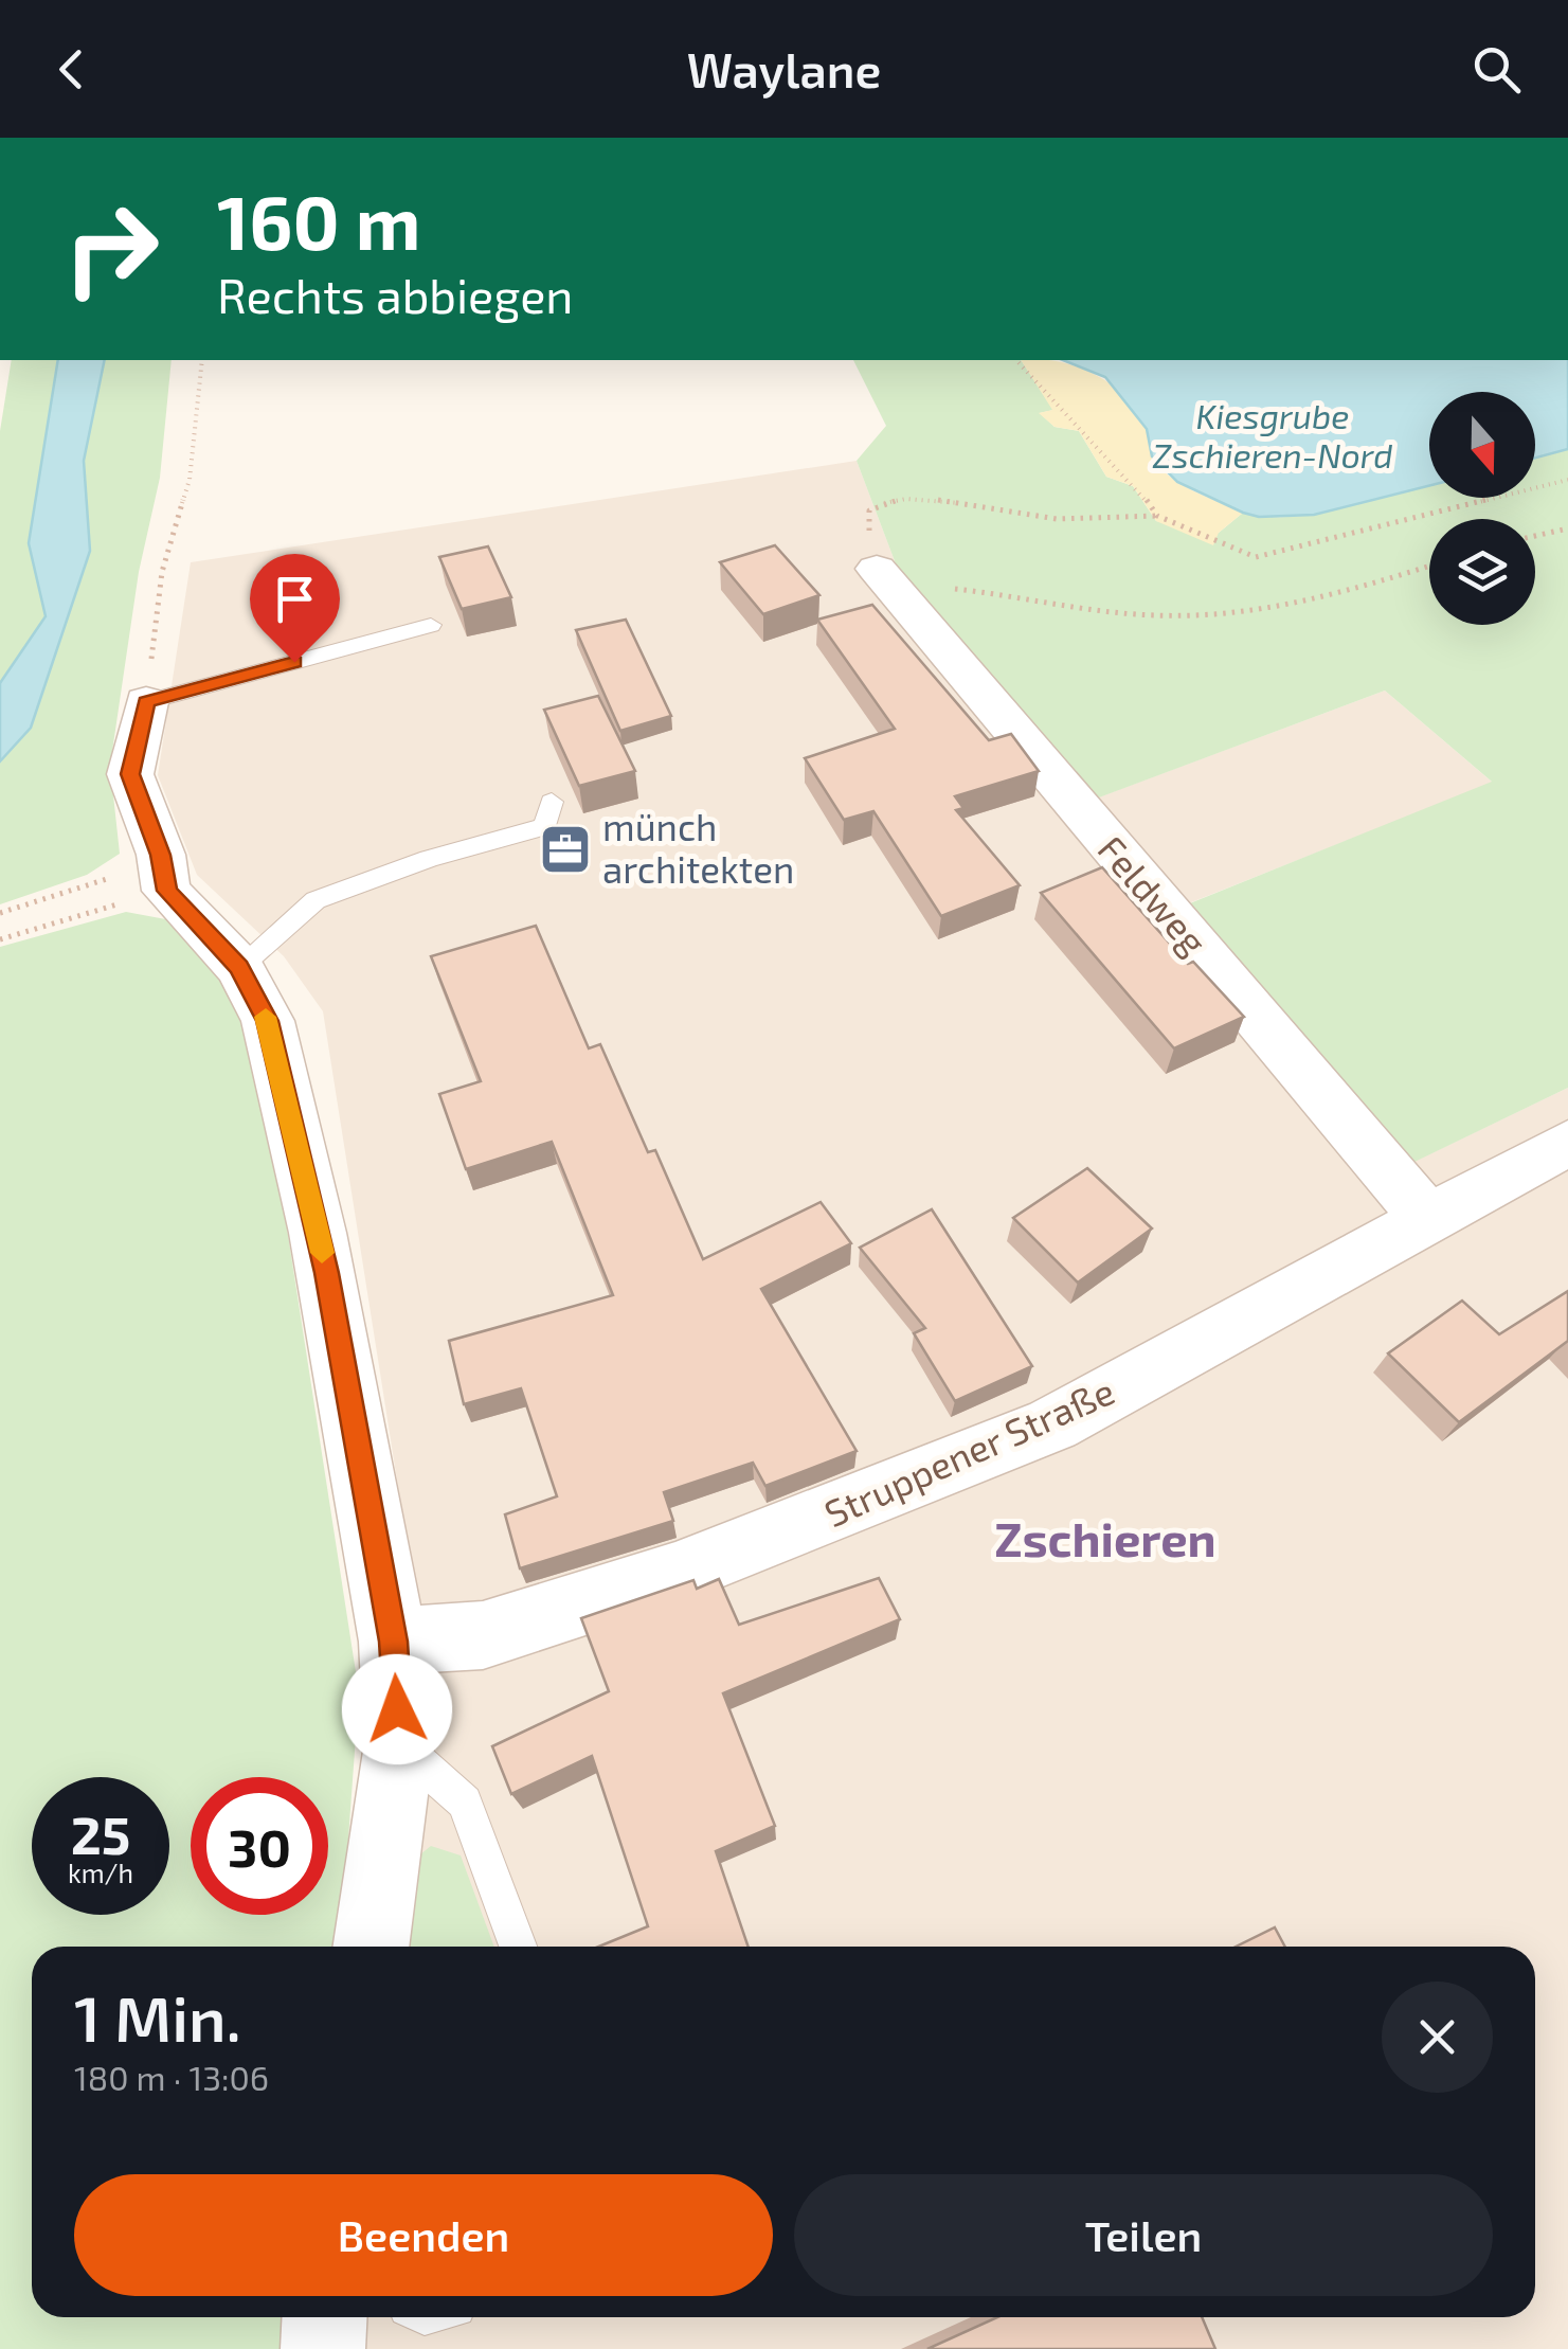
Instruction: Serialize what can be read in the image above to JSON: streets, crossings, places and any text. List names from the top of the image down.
{
  "streets": {
    "street": ["Feldweg", "Struppener Straße"]
  },
  "crossings": [
    ["Feldweg", "Struppener Straße"]
  ],
  "districts": ["Zschieren"],
  "water": ["Kiesgrube Zschieren-Nord"],
  "places": {
    "office": ["münch architekten"]
  },
  "north": "bottom",
  "page": {
    "header": "Waylane",
    "turn": ["160 m", "Rechts abbiegen"],
    "speed": "25 km/h",
    "limit": "30",
    "heading": ["1 Min.", "180 m · 13:06"],
    "buttons": ["Beenden", "Teilen"]
  }
}
